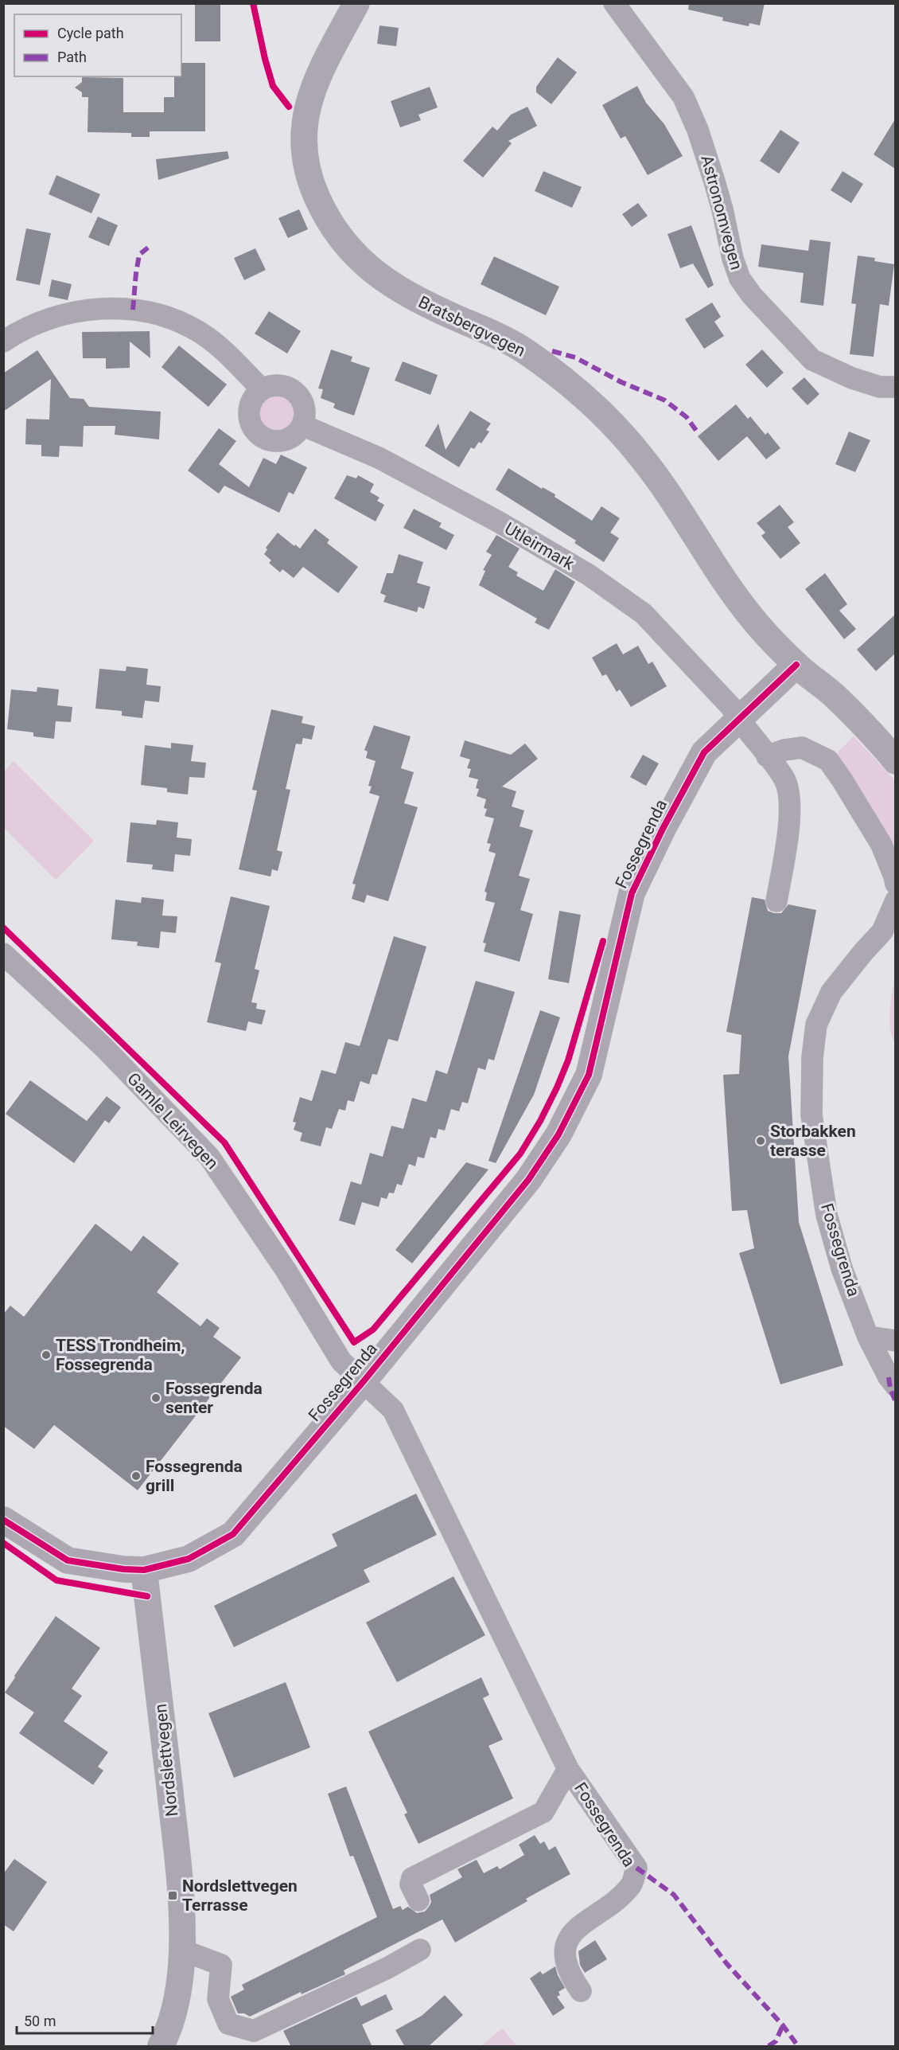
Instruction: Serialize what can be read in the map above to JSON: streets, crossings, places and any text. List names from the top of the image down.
{
  "streets": {
    "street": [
      "Astronomvegen",
      "Bratsbergvegen",
      "Utleirmark",
      "Fossegrenda",
      "Gamle Leirvegen",
      "Nordslettvegen"
    ]
  },
  "crossings": [
    ["Bratsbergvegen", "Fossegrenda"],
    ["Utleirmark", "Fossegrenda"],
    ["Fossegrenda", "Gamle Leirvegen"],
    ["Fossegrenda", "Nordslettvegen"]
  ],
  "places": {
    "other": [
      "Storbakken terasse",
      "TESS Trondheim, Fossegrenda",
      "Fossegrenda senter",
      "Fossegrenda grill"
    ],
    "transit": ["Nordslettvegen Terrasse"]
  },
  "legend": ["Cycle path", "Path"],
  "scale_bar": "50 m"
}
